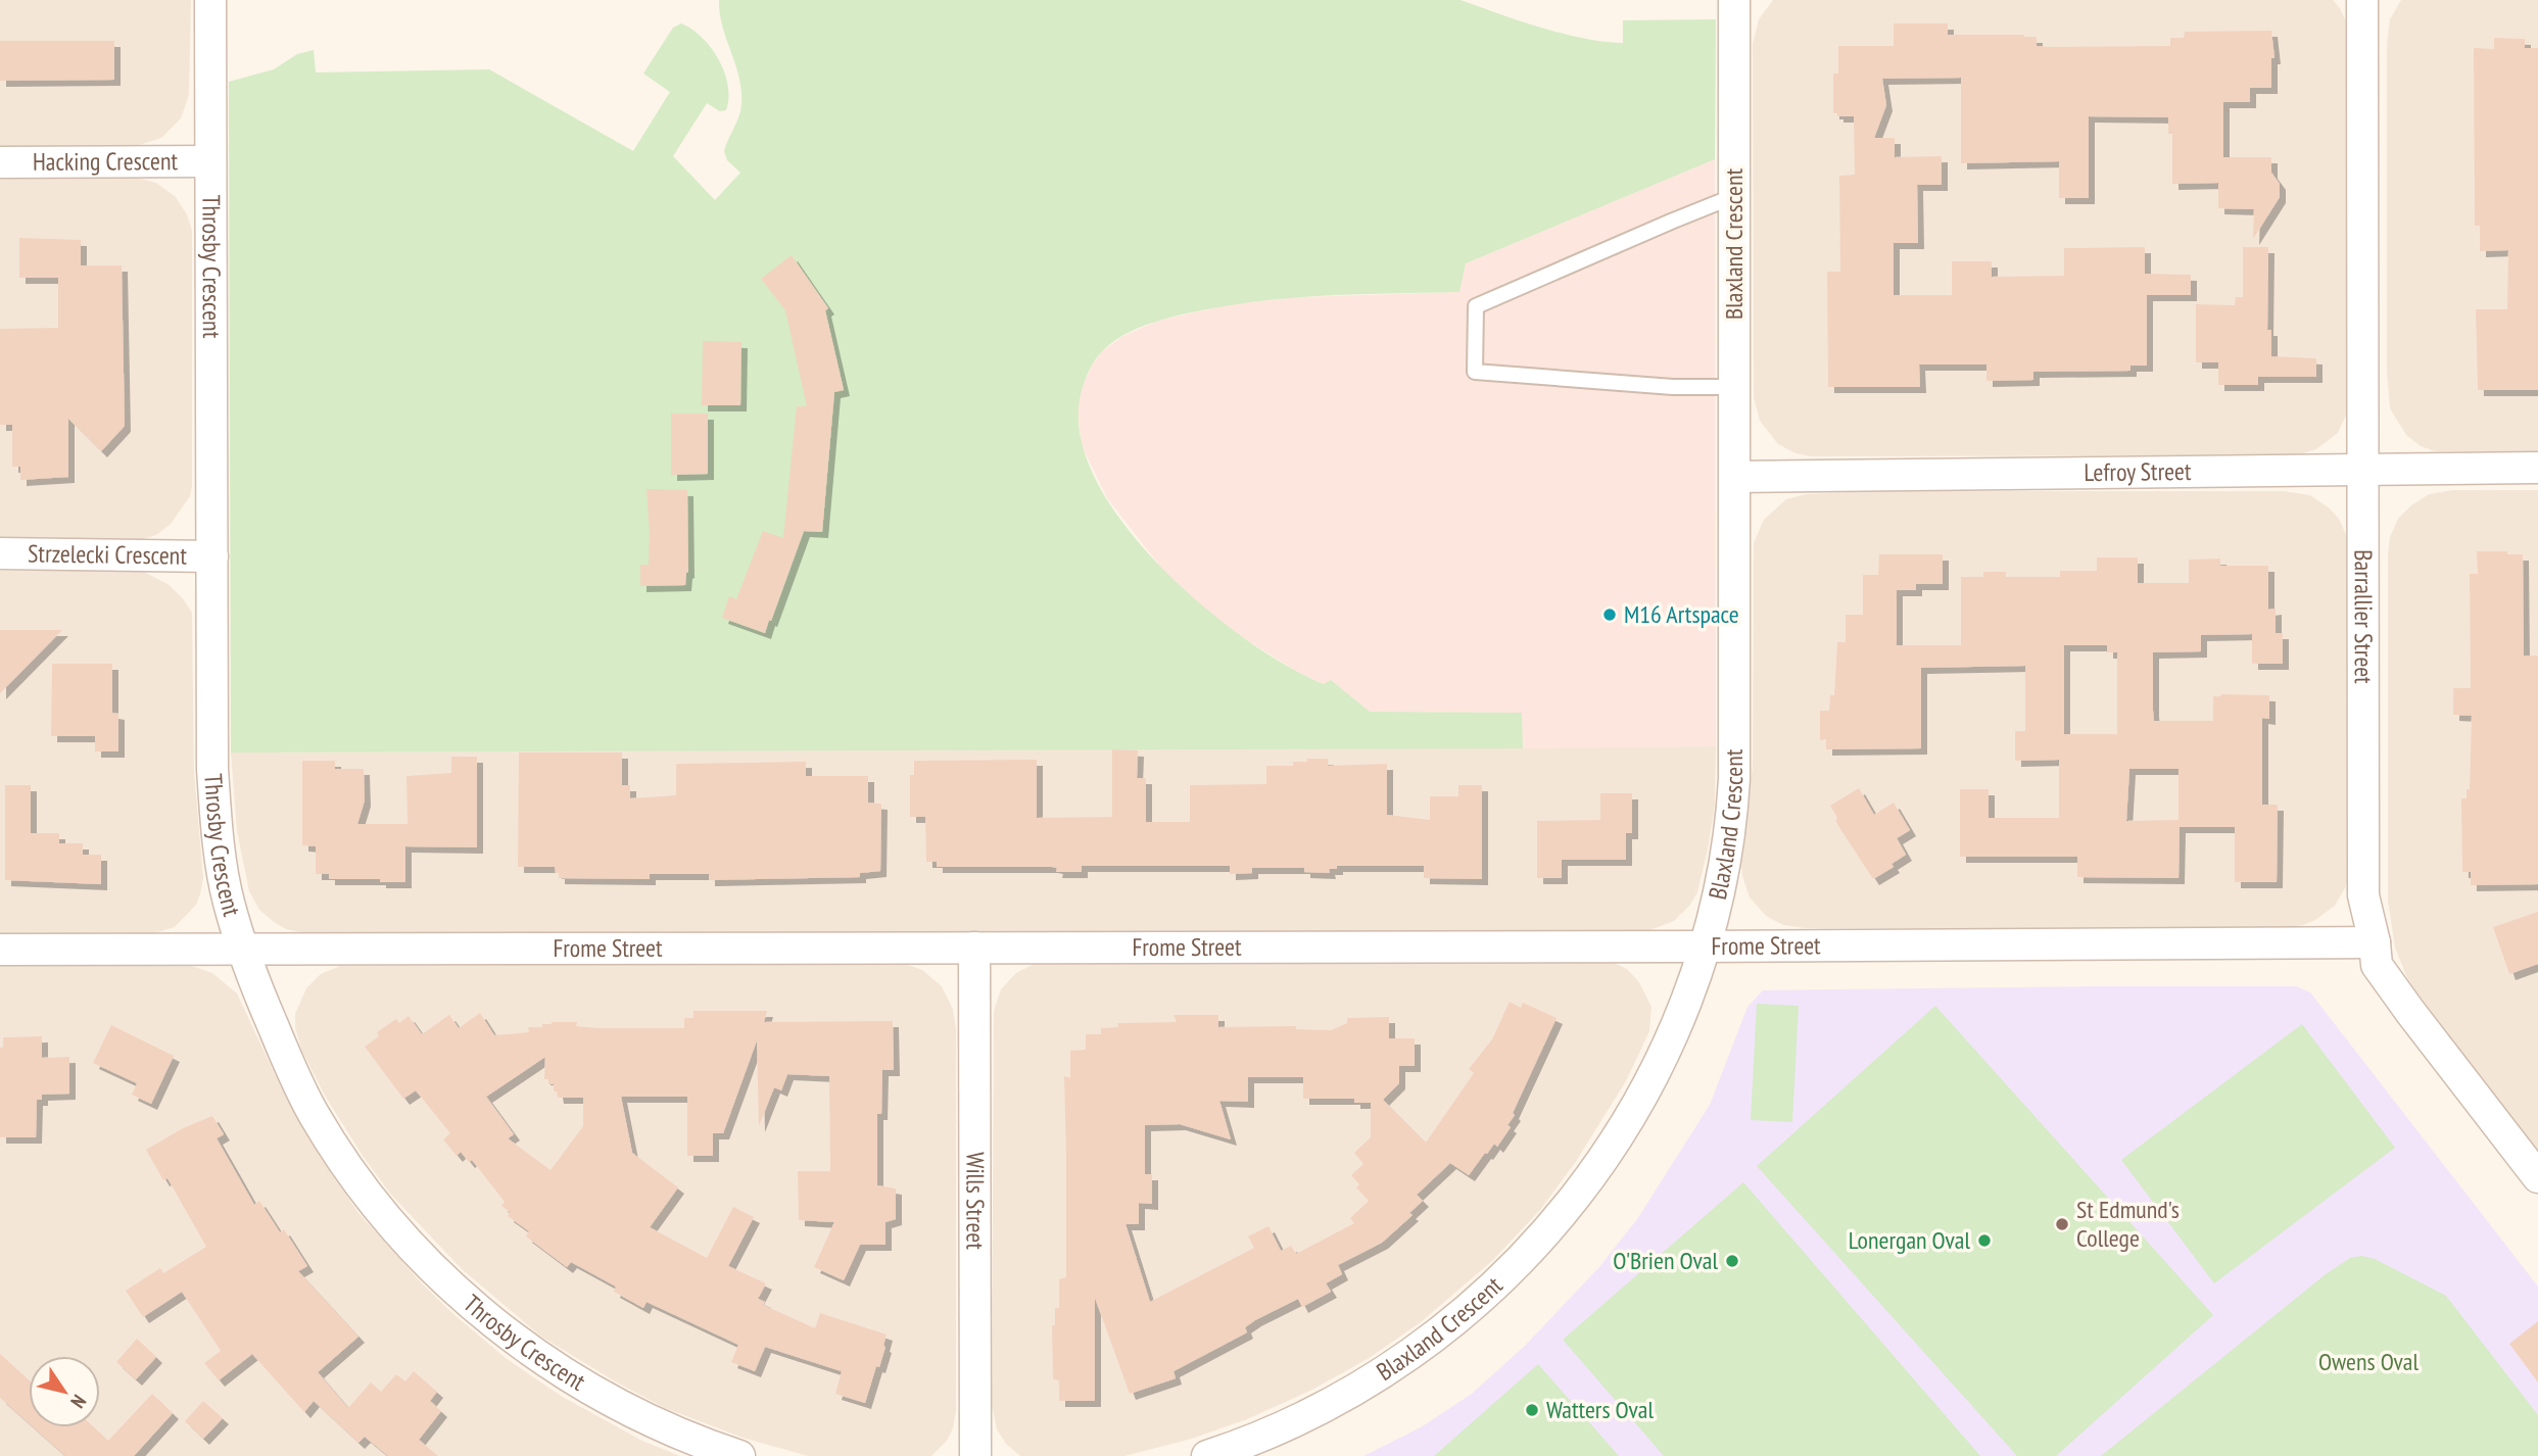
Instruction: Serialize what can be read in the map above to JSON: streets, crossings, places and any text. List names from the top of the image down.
{
  "streets": {
    "street": [
      "Hacking Crescent",
      "Blaxland Crescent",
      "Throsby Crescent",
      "Lefroy Street",
      "Strzelecki Crescent",
      "Barrallier Street",
      "Frome Street",
      "Wills Street"
    ]
  },
  "crossings": [
    ["Hacking Crescent", "Throsby Crescent"],
    ["Blaxland Crescent", "Lefroy Street"],
    ["Blaxland Crescent", "Frome Street"],
    ["Throsby Crescent", "Strzelecki Crescent"],
    ["Throsby Crescent", "Frome Street"],
    ["Lefroy Street", "Barrallier Street"],
    ["Barrallier Street", "Frome Street"],
    ["Frome Street", "Wills Street"]
  ],
  "parks": ["Owens Oval"],
  "places": [
    "M16 Artspace",
    "St Edmund's College",
    "Lonergan Oval",
    "O'Brien Oval",
    "Watters Oval"
  ],
  "north": "bottom right"
}
